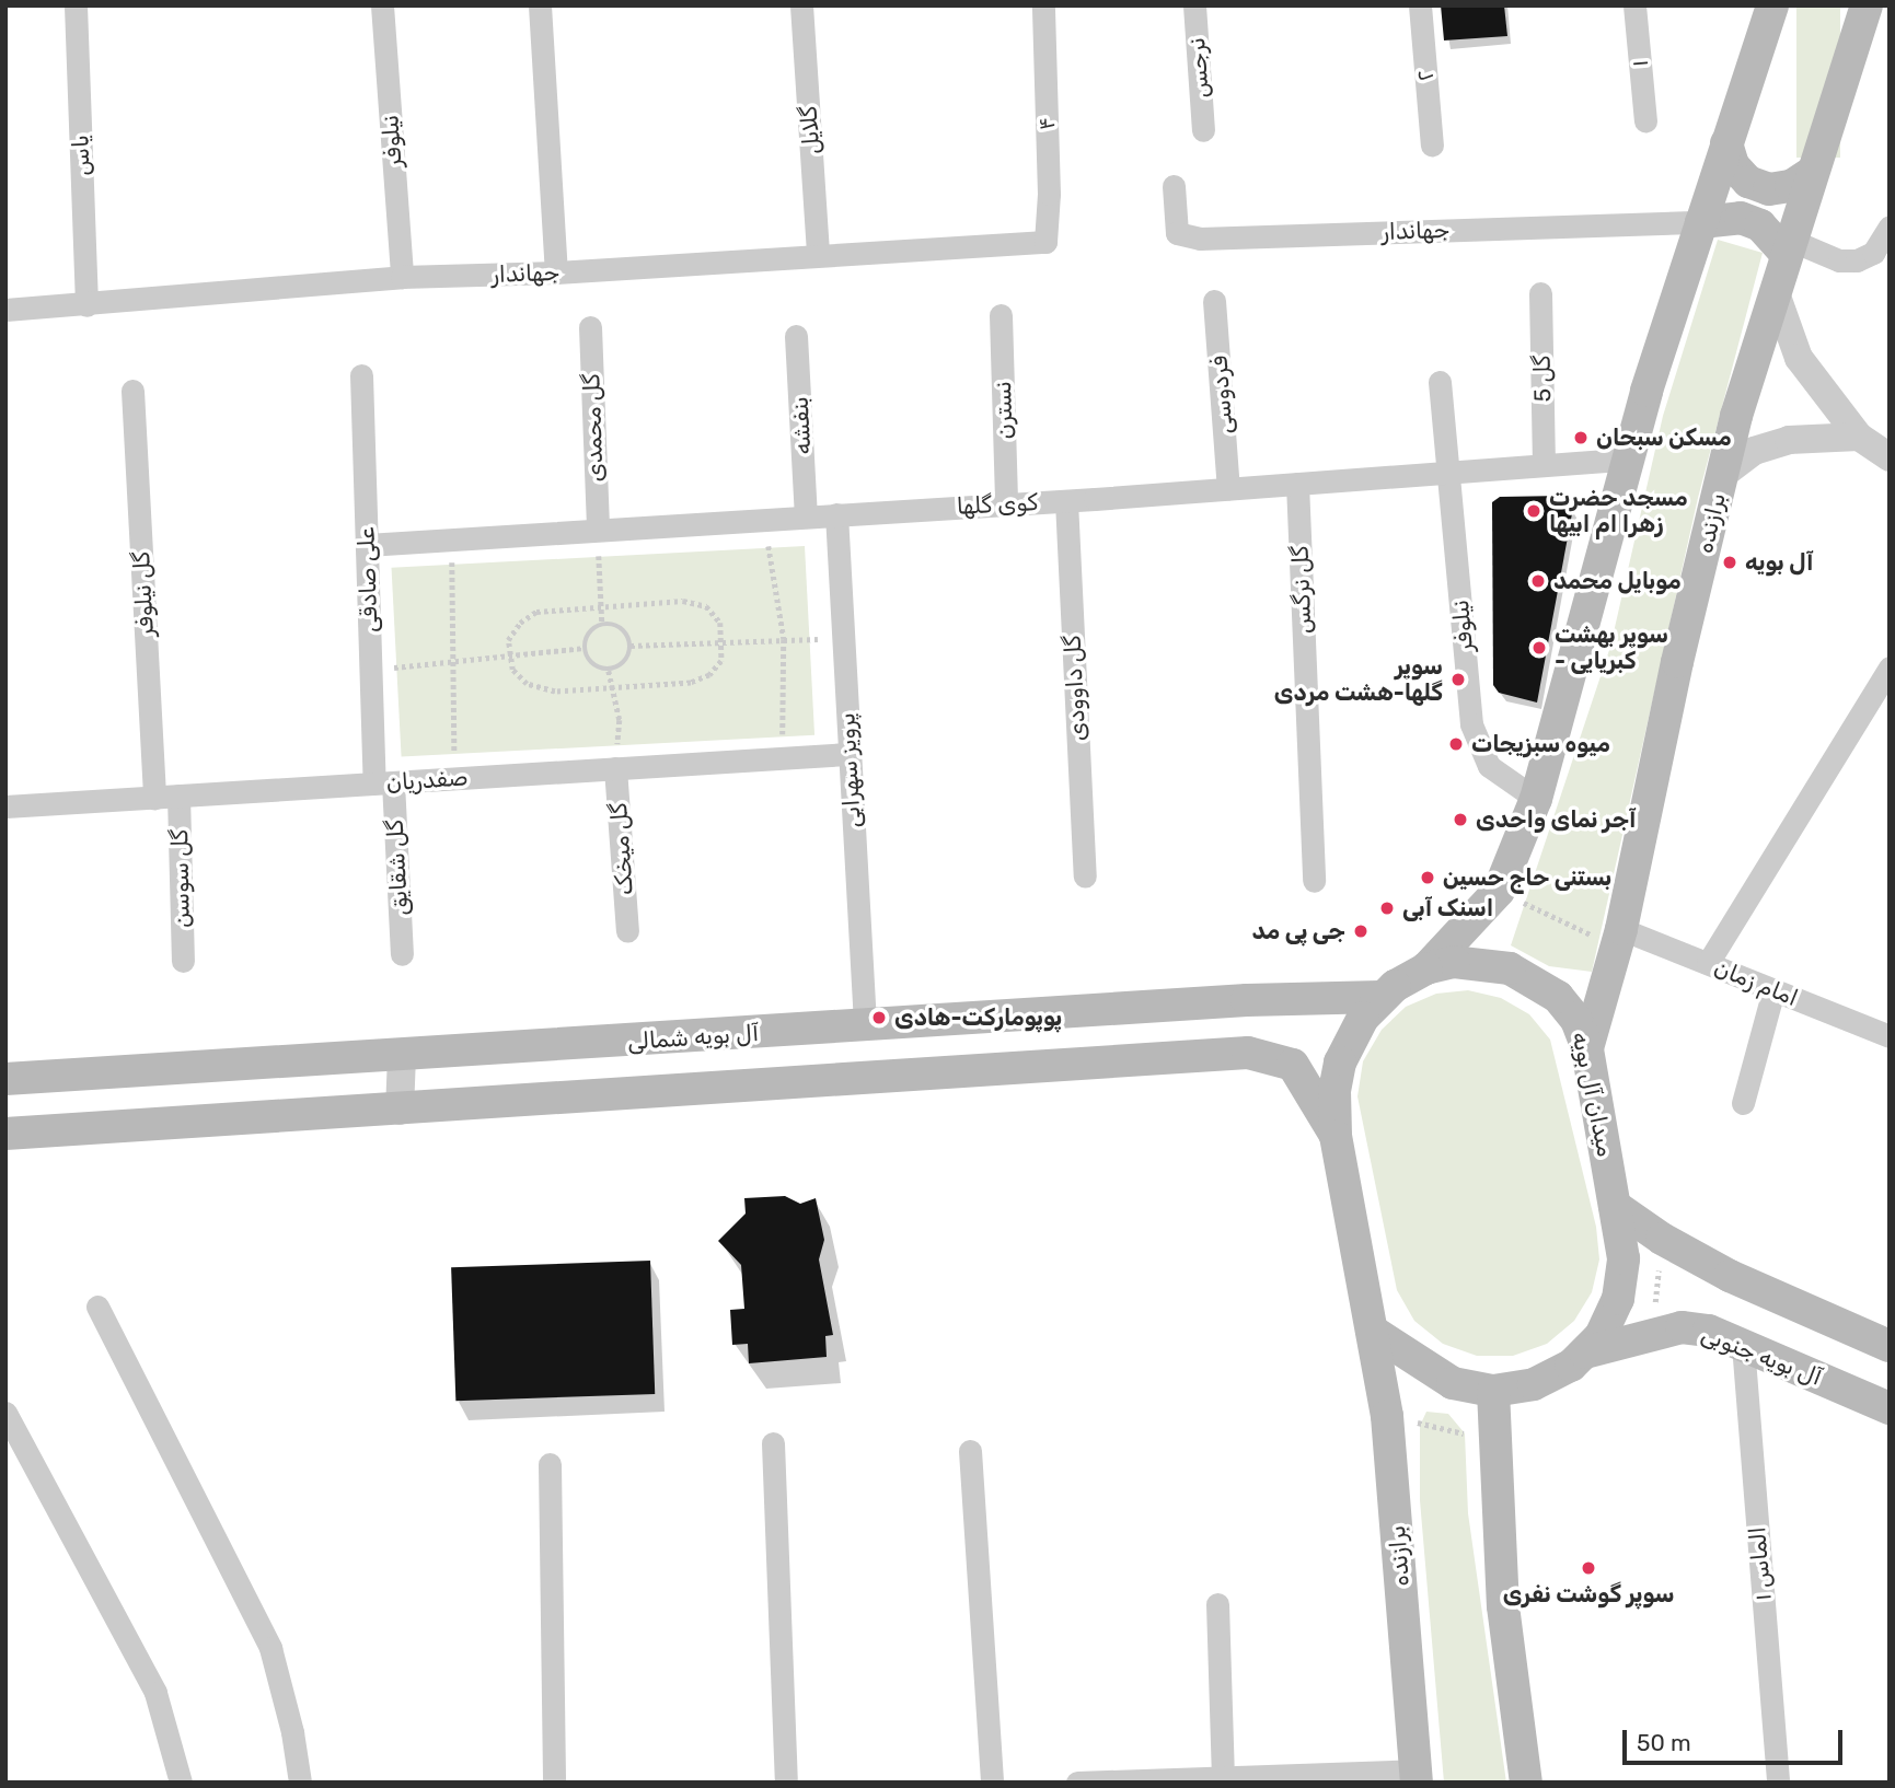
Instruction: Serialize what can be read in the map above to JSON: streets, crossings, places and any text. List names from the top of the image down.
{
  "streets": {
    "main road": [
      "برازنده",
      "آل بویه شمالی",
      "میدان آل بویه",
      "آل بویه جنوبی"
    ],
    "street": [
      "۱",
      "نرجس",
      "۲",
      "۴",
      "گلایل",
      "نیلوفر",
      "یاس",
      "جهاندار",
      "گل 5",
      "فردوسی",
      "نسترن",
      "بنفشه",
      "گل محمدی",
      "کوی گلها",
      "علی صادقی",
      "گل نرگس",
      "گل نیلوفر",
      "گل داوودی",
      "پرویز سهرابی",
      "صفدریان",
      "گل میخک",
      "گل شقایق",
      "گل سوسن",
      "امام زمان",
      "الماس ۱"
    ]
  },
  "crossings": [
    ["۴", "جهاندار"],
    ["گلایل", "جهاندار"],
    ["نیلوفر", "جهاندار"],
    ["نیلوفر", "کوی گلها"],
    ["یاس", "جهاندار"],
    ["گل 5", "کوی گلها"],
    ["فردوسی", "کوی گلها"],
    ["نسترن", "کوی گلها"],
    ["بنفشه", "کوی گلها"],
    ["گل محمدی", "کوی گلها"],
    ["کوی گلها", "علی صادقی"],
    ["کوی گلها", "گل نرگس"],
    ["کوی گلها", "گل داوودی"],
    ["کوی گلها", "پرویز سهرابی"],
    ["برازنده", "امام زمان"],
    ["برازنده", "میدان آل بویه"],
    ["علی صادقی", "صفدریان"],
    ["علی صادقی", "گل شقایق"],
    ["گل نیلوفر", "صفدریان"],
    ["پرویز سهرابی", "صفدریان"],
    ["پرویز سهرابی", "آل بویه شمالی"],
    ["صفدریان", "گل میخک"],
    ["صفدریان", "گل شقایق"],
    ["صفدریان", "گل سوسن"],
    ["آل بویه شمالی", "میدان آل بویه"],
    ["میدان آل بویه", "آل بویه جنوبی"],
    ["آل بویه جنوبی", "الماس ۱"]
  ],
  "places": [
    "مسکن سبحان",
    "مسجد حضرت زهرا ام ابیها",
    "آل بویه",
    "موبایل محمد",
    "سوپر بهشت - کبریایی",
    "سوپر گلها-هشت مردی",
    "میوه سبزیجات",
    "آجر نمای واحدی",
    "بستنی حاج حسین",
    "اسنک آبی",
    "جی پی مد",
    "پوپومارکت-هادی",
    "سوپر گوشت نفری"
  ],
  "scale_bar": "50 m"
}
